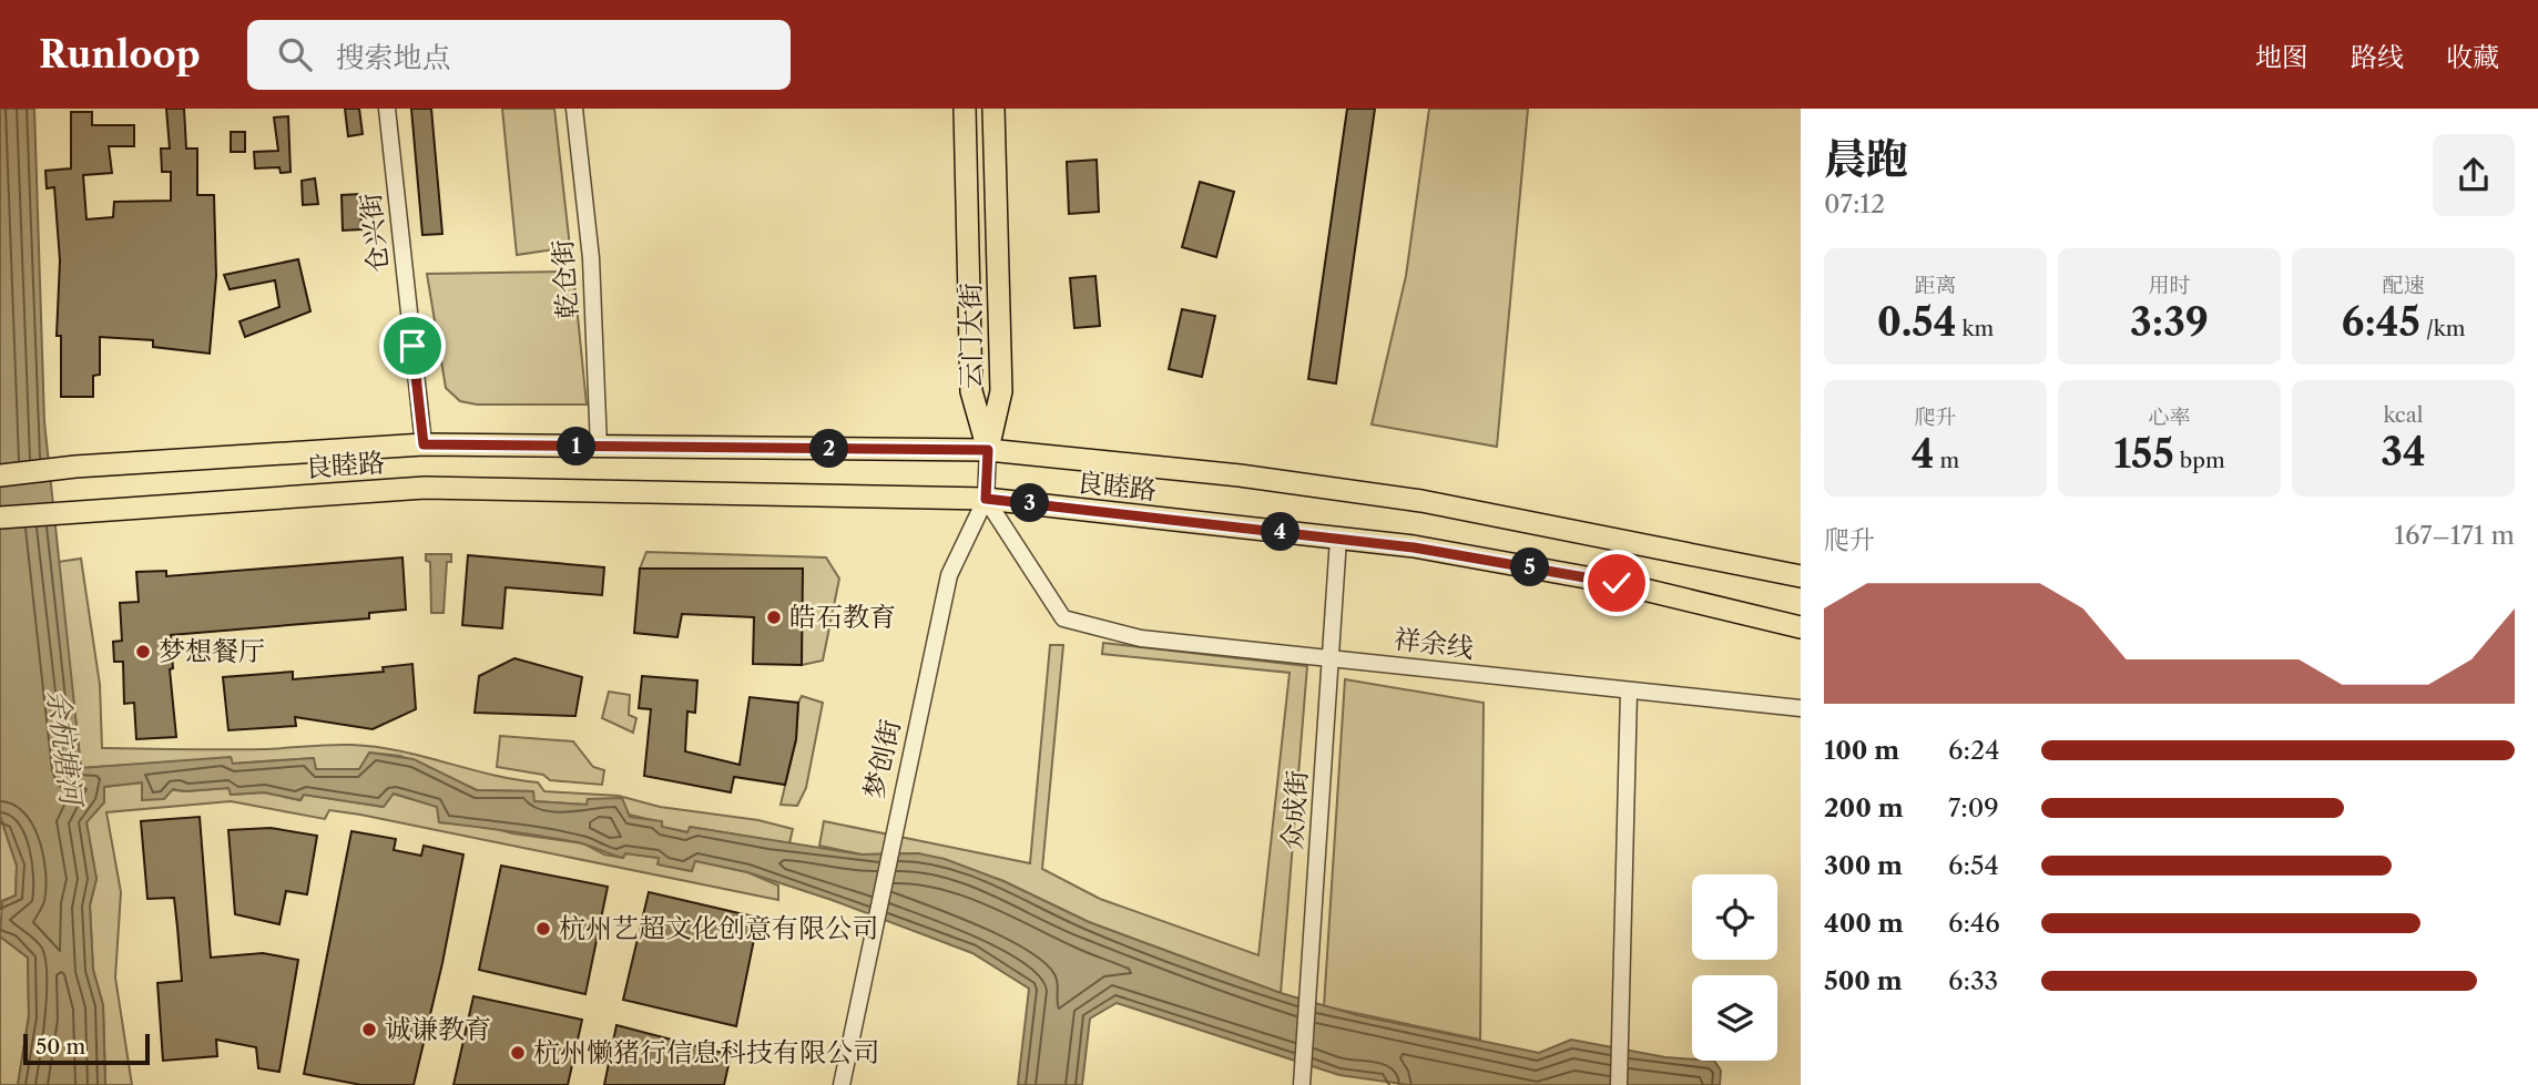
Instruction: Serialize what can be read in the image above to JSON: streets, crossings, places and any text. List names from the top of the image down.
{
  "streets": {
    "main road": ["云门大街", "良睦路"],
    "street": [
      "仓兴街",
      "乾仓街",
      "祥余线",
      "梦创街",
      "众成街"
    ]
  },
  "crossings": [
    ["仓兴街", "良睦路"],
    ["乾仓街", "良睦路"],
    ["云门大街", "良睦路"],
    ["云门大街", "梦创街"],
    ["良睦路", "祥余线"],
    ["良睦路", "梦创街"],
    ["良睦路", "众成街"],
    ["祥余线", "梦创街"],
    ["祥余线", "众成街"]
  ],
  "water": ["余杭塘河"],
  "places": [
    "皓石教育",
    "梦想餐厅",
    "杭州艺超文化创意有限公司",
    "诚谦教育",
    "杭州懒猪行信息科技有限公司"
  ],
  "scale_bar": "50 m",
  "page": {
    "header": "Runloop",
    "search": "搜索地点",
    "nav": ["地图", "路线", "收藏"],
    "heading": ["晨跑", "07:12"],
    "stats": [
      ["距离", "0.54 km"],
      ["用时", "3:39"],
      ["配速", "6:45 /km"],
      ["爬升", "4 m"],
      ["心率", "155 bpm"],
      ["kcal", "34"]
    ],
    "pins": [
      "1",
      "2",
      "3",
      "4",
      "5"
    ],
    "chart": ["爬升", "167–171 m"],
    "list": [
      {
        "name": "100 m",
        "note": "6:24"
      },
      {
        "name": "200 m",
        "note": "7:09"
      },
      {
        "name": "300 m",
        "note": "6:54"
      },
      {
        "name": "400 m",
        "note": "6:46"
      },
      {
        "name": "500 m",
        "note": "6:33"
      }
    ],
    "scale": "50 m"
  }
}
